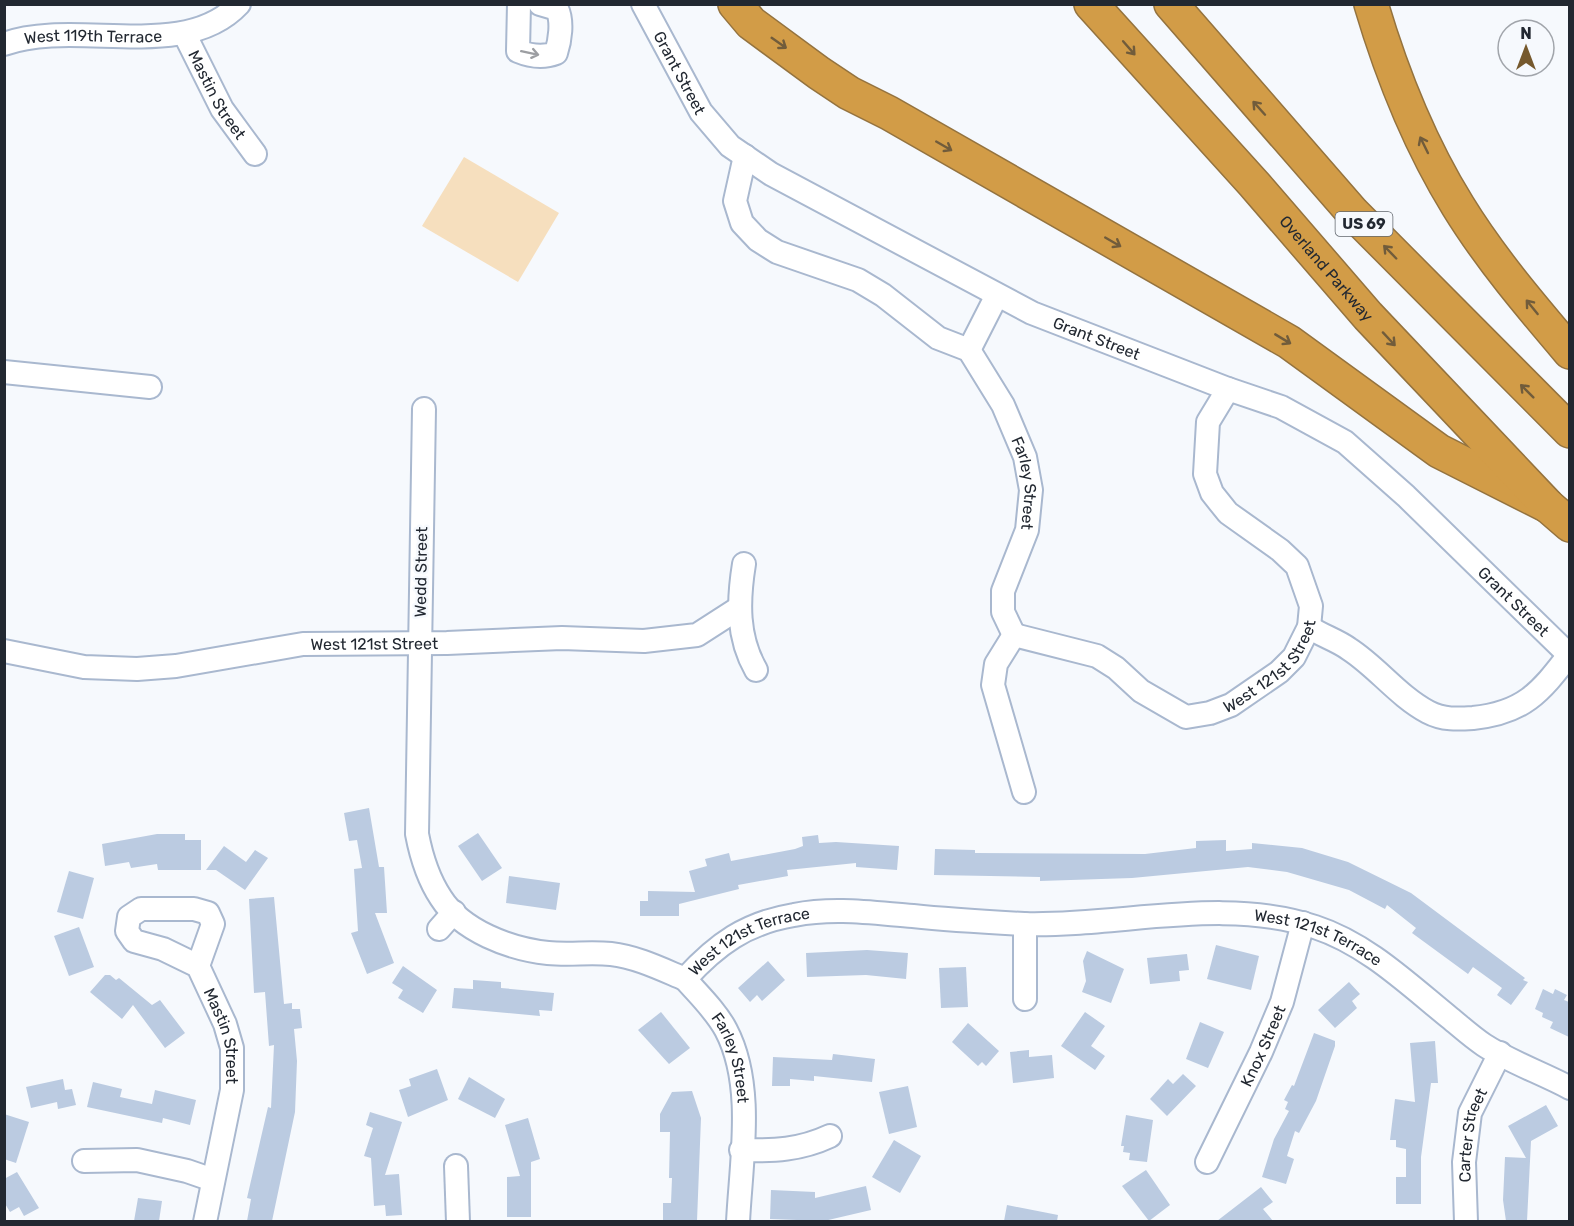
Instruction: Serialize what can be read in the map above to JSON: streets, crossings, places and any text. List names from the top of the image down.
{
  "streets": {
    "highway": ["US 69", "Overland Parkway"],
    "street": [
      "West 119th Terrace",
      "Grant Street",
      "Mastin Street",
      "Farley Street",
      "Wedd Street",
      "West 121st Street",
      "West 121st Terrace",
      "Knox Street",
      "Carter Street"
    ]
  },
  "crossings": [
    ["West 119th Terrace", "Mastin Street"],
    ["Grant Street", "West 121st Street"],
    ["Farley Street", "West 121st Street"],
    ["Farley Street", "West 121st Terrace"],
    ["Wedd Street", "West 121st Street"],
    ["Wedd Street", "West 121st Terrace"],
    ["West 121st Terrace", "Knox Street"],
    ["West 121st Terrace", "Carter Street"]
  ],
  "north": "top"
}
